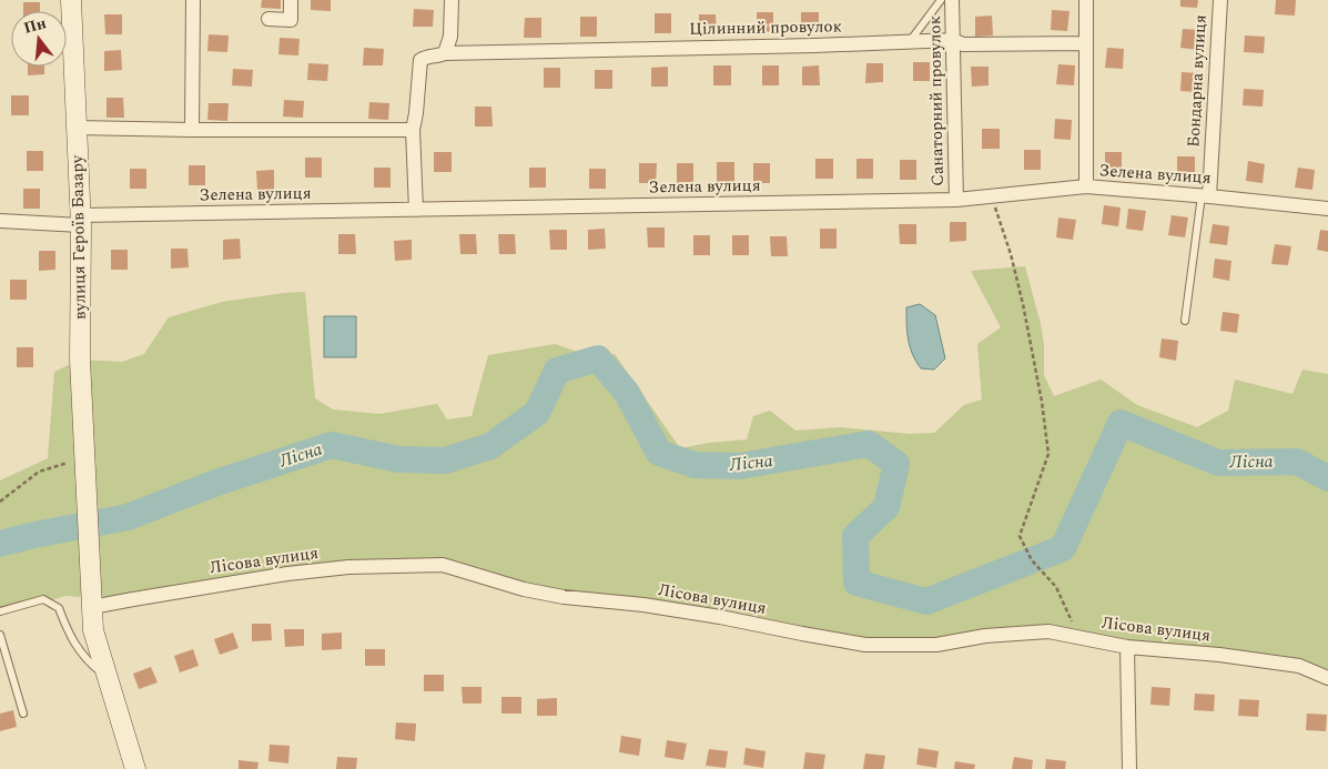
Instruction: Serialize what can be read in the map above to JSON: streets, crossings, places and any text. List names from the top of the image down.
{
  "streets": {
    "main road": ["вулиця Героїв Базару"],
    "street": [
      "Цілинний провулок",
      "Бондарна вулиця",
      "Санаторний провулок",
      "Зелена вулиця",
      "Лісова вулиця"
    ]
  },
  "crossings": [
    ["Цілинний провулок", "Санаторний провулок"],
    ["Бондарна вулиця", "Зелена вулиця"],
    ["Санаторний провулок", "Зелена вулиця"],
    ["Зелена вулиця", "вулиця Героїв Базару"],
    ["вулиця Героїв Базару", "Лісова вулиця"]
  ],
  "water": ["Лісна"],
  "north": "top"
}
